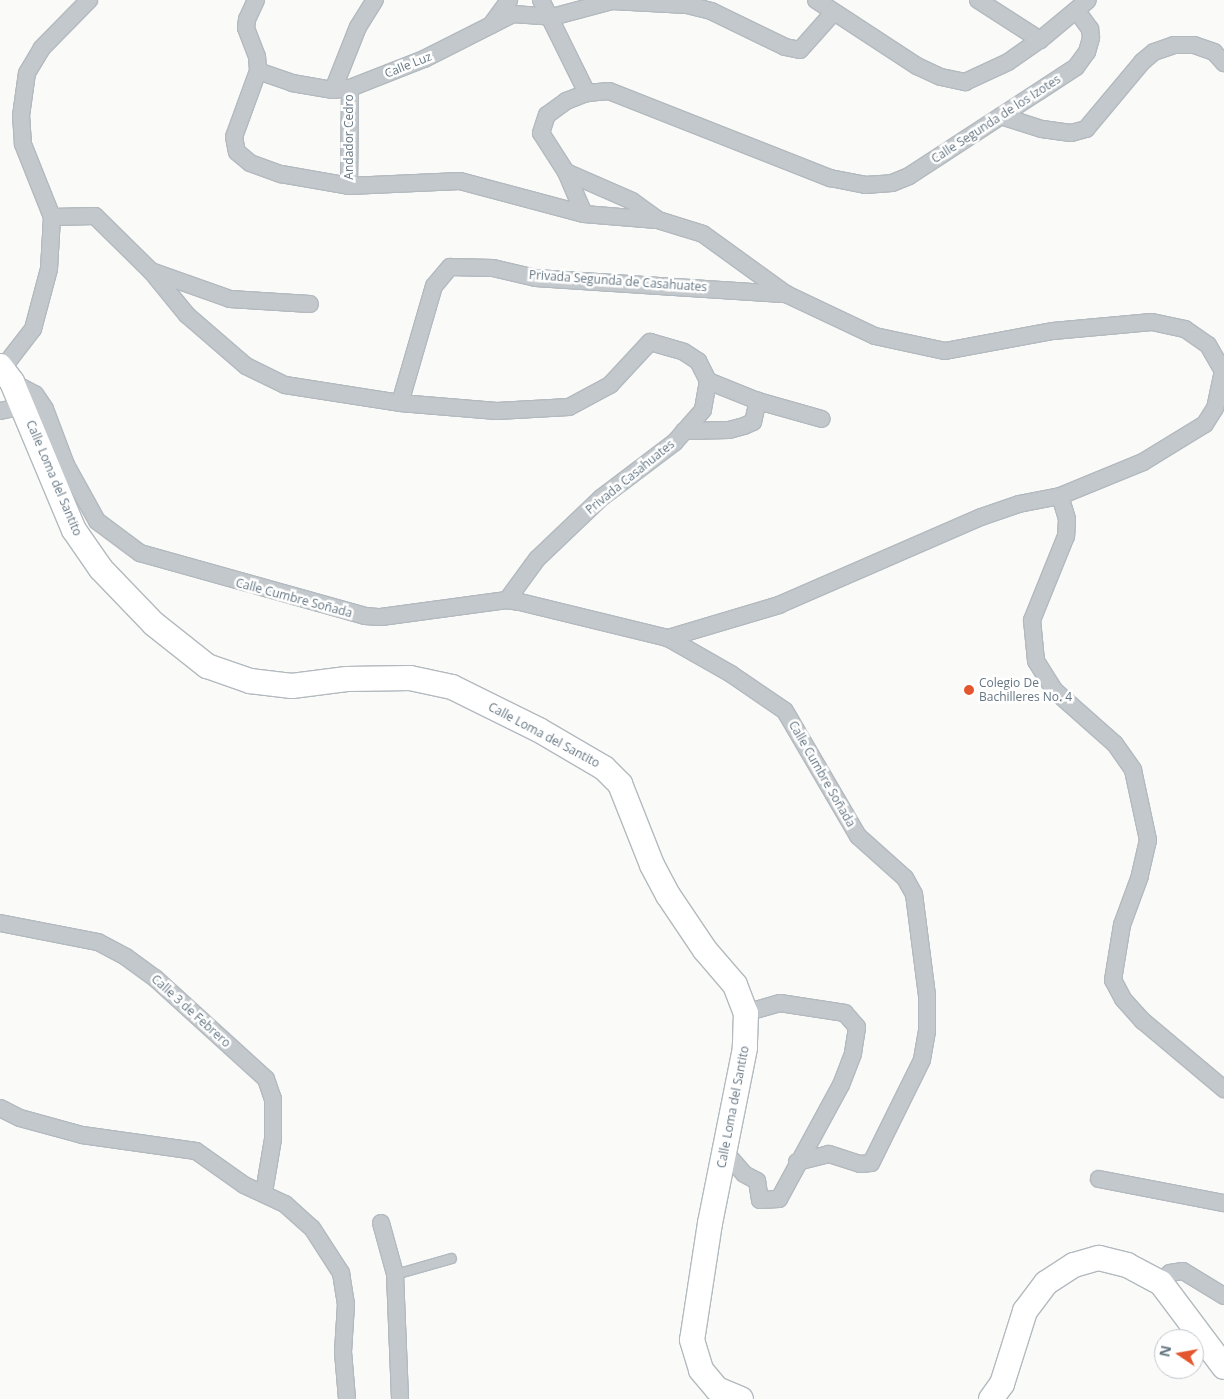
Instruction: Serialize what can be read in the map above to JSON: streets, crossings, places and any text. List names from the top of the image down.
{
  "streets": {
    "main road": ["Calle Loma del Santito"],
    "street": [
      "Calle Luz",
      "Calle Segunda de los Izotes",
      "Andador Cedro",
      "Privada Segunda de Casahuates",
      "Privada Casahuates",
      "Calle Cumbre Soñada",
      "Calle 3 de Febrero"
    ]
  },
  "crossings": [
    ["Calle Luz", "Andador Cedro"],
    ["Privada Casahuates", "Calle Cumbre Soñada"],
    ["Calle Loma del Santito", "Calle Cumbre Soñada"]
  ],
  "places": ["Colegio De Bachilleres No. 4"],
  "north": "left"
}
